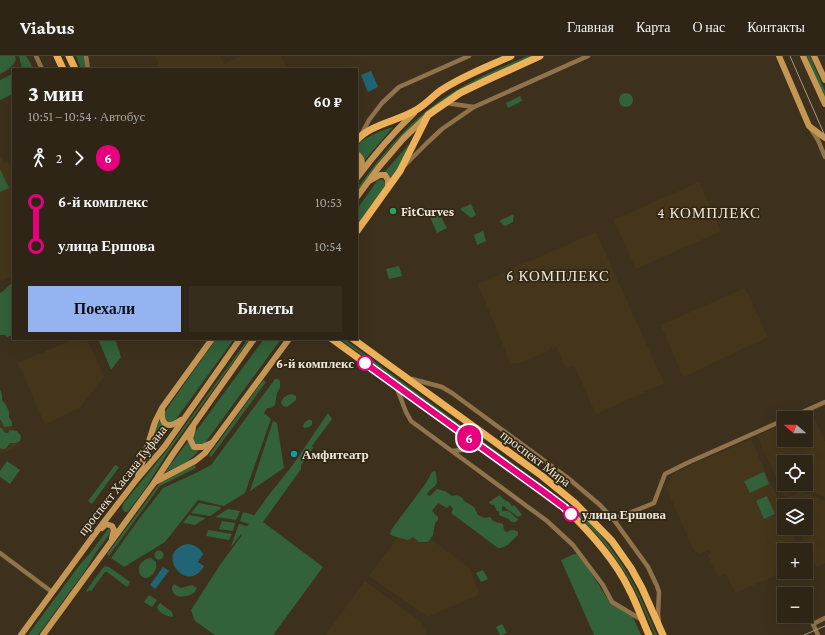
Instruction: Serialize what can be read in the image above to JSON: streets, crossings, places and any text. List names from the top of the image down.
{
  "streets": {
    "main road": ["проспект Мира", "проспект Хасана Туфана"]
  },
  "districts": ["4 КОМПЛЕКС", "6 КОМПЛЕКС"],
  "places": [
    "FitCurves",
    "6-й комплекс",
    "Амфитеатр",
    "улица Ершова"
  ],
  "lines": ["bus line 6"],
  "north": "left",
  "page": {
    "header": "Viabus",
    "nav": [
      "Главная",
      "Карта",
      "О нас",
      "Контакты"
    ],
    "on_map": "6",
    "heading": ["3 мин", "10:51 – 10:54 · Автобус", "60 ₽"],
    "legs": ["2", "6"],
    "list": [
      {
        "name": "6-й комплекс",
        "value": "10:53"
      },
      {
        "name": "улица Ершова",
        "value": "10:54"
      }
    ],
    "buttons": ["Поехали", "Билеты"],
    "map_buttons": ["+", "−"]
  }
}
